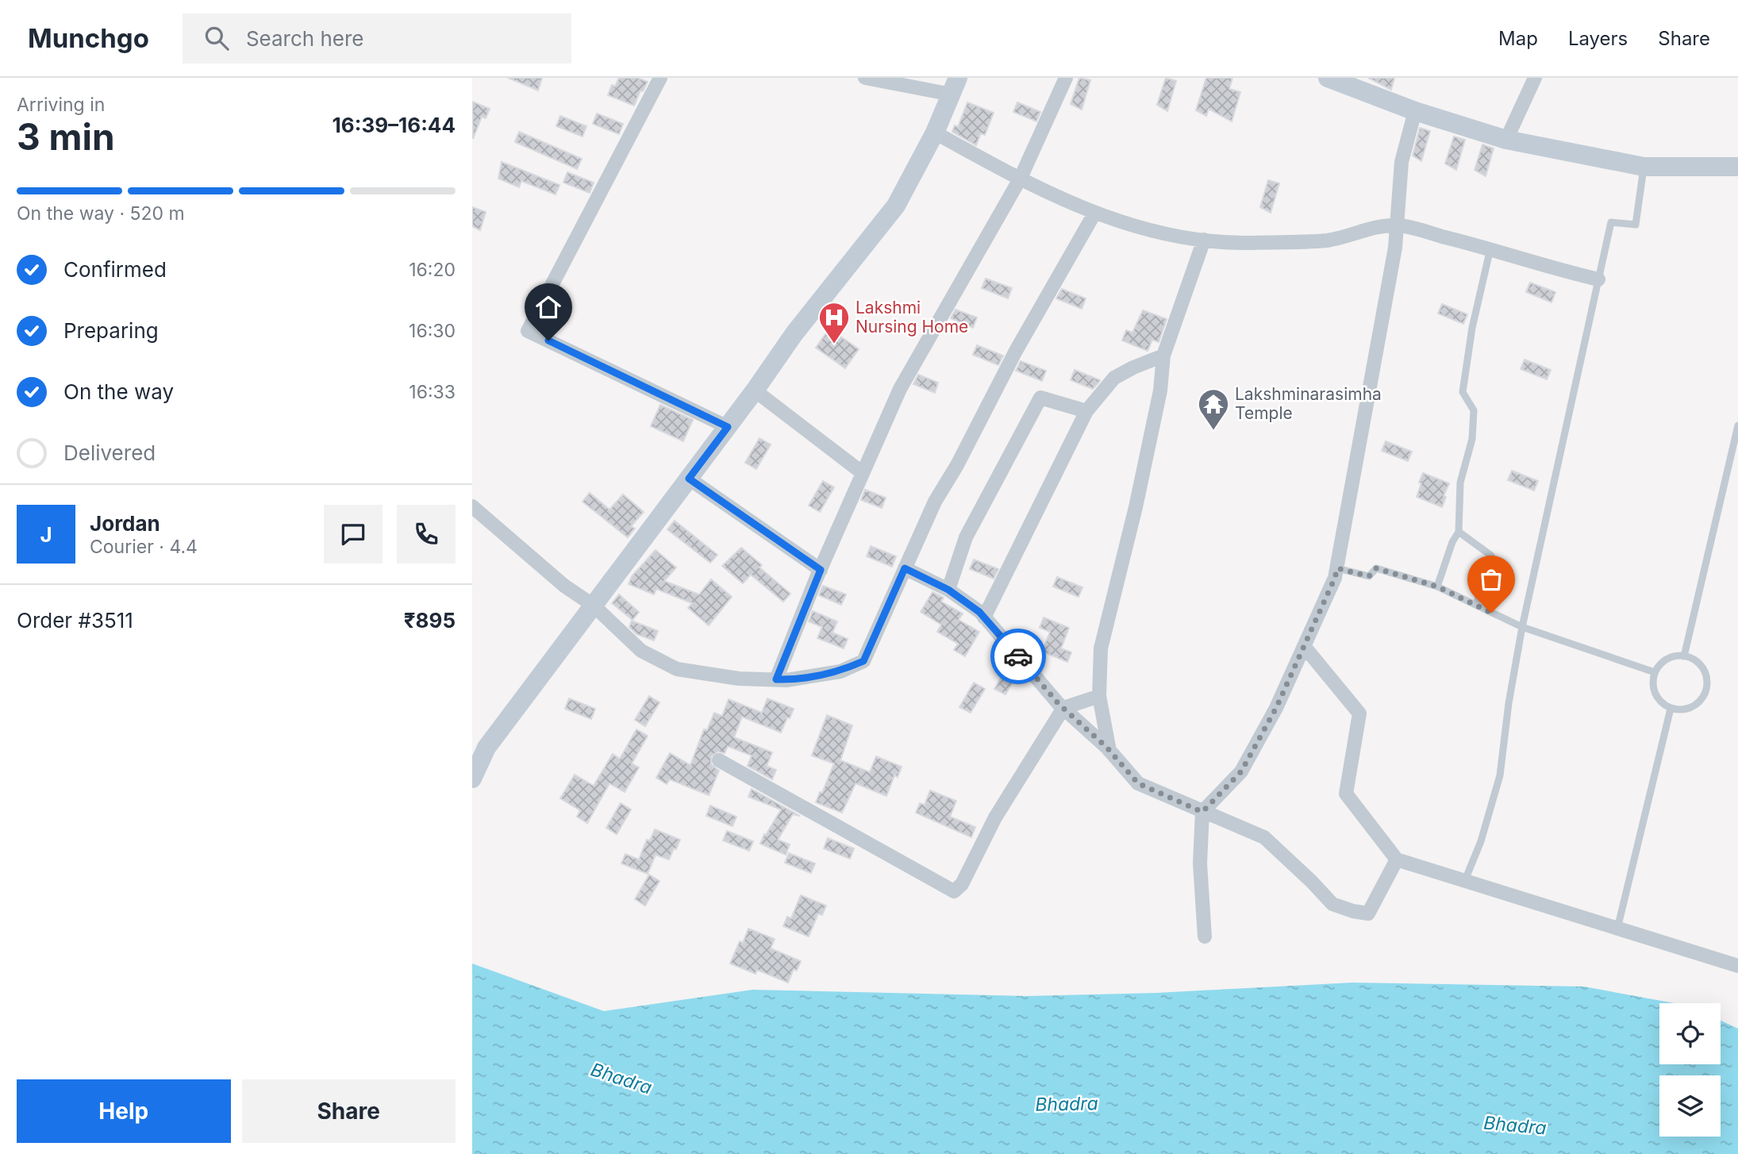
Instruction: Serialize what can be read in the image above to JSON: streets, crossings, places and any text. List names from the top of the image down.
{
  "water": ["Bhadra"],
  "places": {
    "hospital": ["Lakshmi Nursing Home"],
    "temple": ["Lakshminarasimha Temple"]
  },
  "page": {
    "header": "Munchgo",
    "search": "Search here",
    "nav": ["Map", "Layers", "Share"],
    "heading": ["3 min", "Arriving in", "16:39–16:44"],
    "panel": [
      "Jordan",
      "Courier · 4.4",
      "Order #3511",
      "₹895"
    ],
    "bar": "On the way · 520 m",
    "list": [
      ["Confirmed", "16:20"],
      ["Preparing", "16:30"],
      ["On the way", "16:33"],
      "Delivered"
    ],
    "round": "J",
    "buttons": ["Help", "Share"]
  }
}
